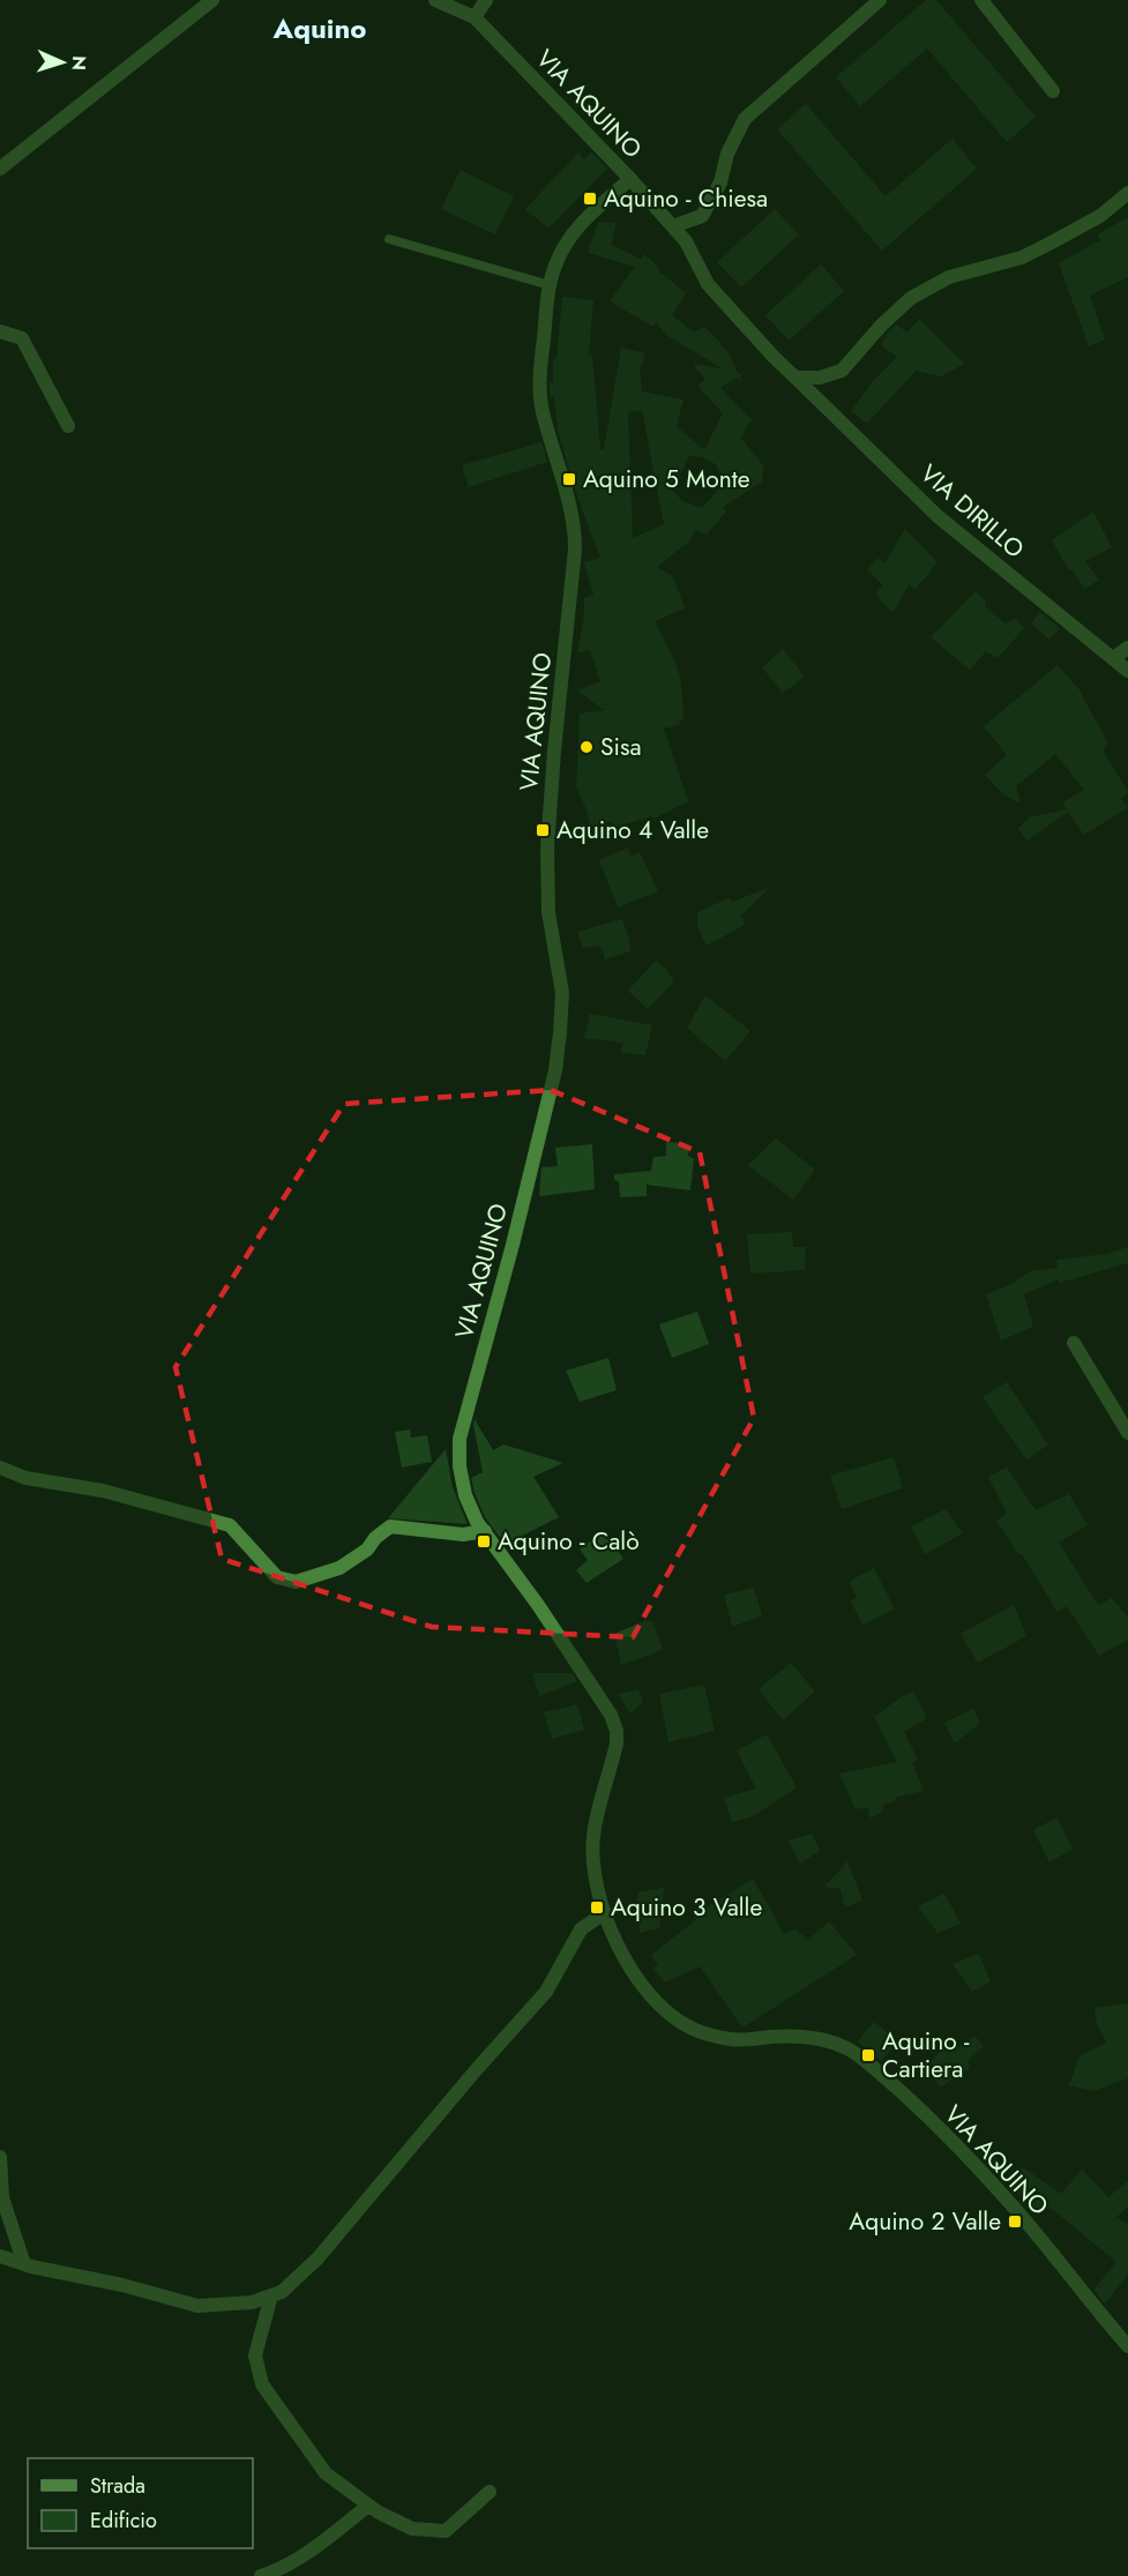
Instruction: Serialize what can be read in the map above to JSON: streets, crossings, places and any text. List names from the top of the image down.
{
  "streets": {
    "street": ["VIA AQUINO", "VIA DIRILLO"]
  },
  "crossings": [
    ["VIA AQUINO", "VIA DIRILLO"]
  ],
  "districts": ["Aquino"],
  "places": {
    "transit": [
      "Aquino - Chiesa",
      "Aquino 5 Monte",
      "Aquino 4 Valle",
      "Aquino - Calò",
      "Aquino 3 Valle",
      "Aquino - Cartiera",
      "Aquino 2 Valle"
    ],
    "other": ["Sisa"]
  },
  "legend": ["Strada", "Edificio"],
  "north": "right"
}
